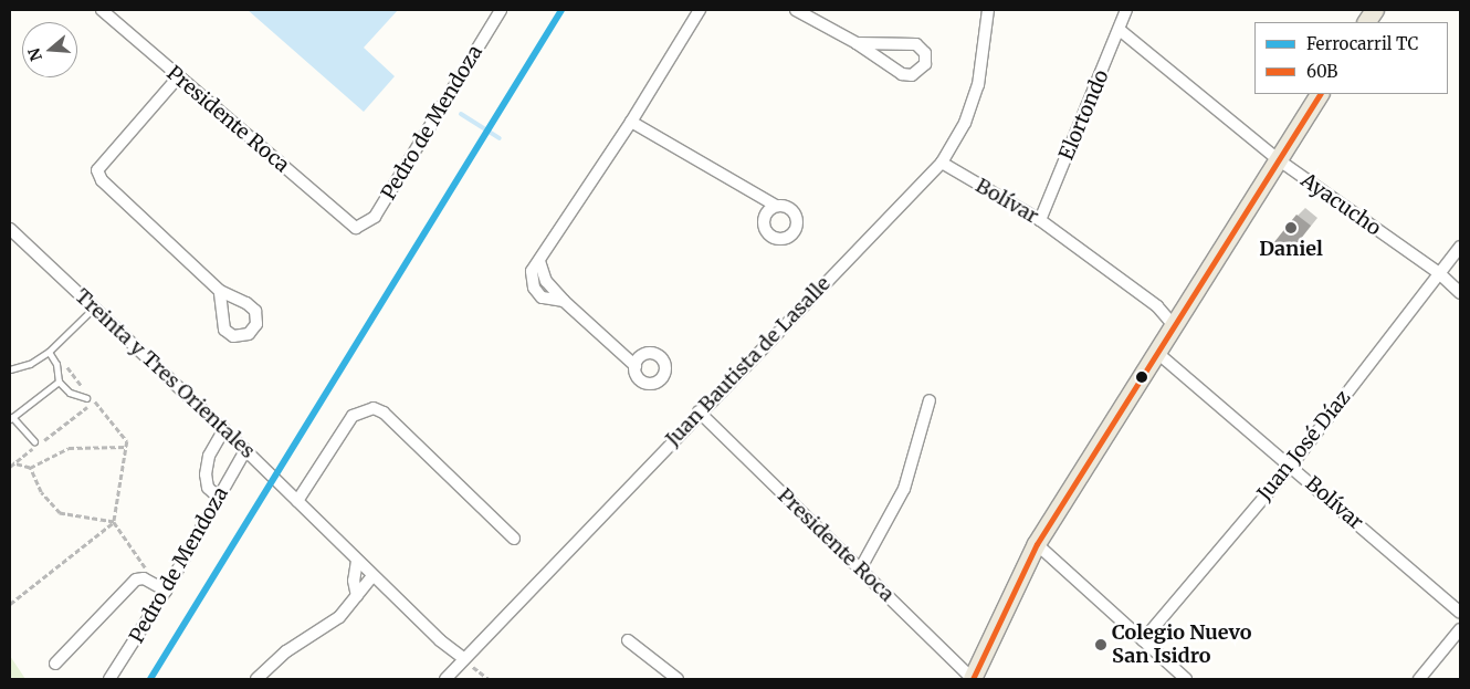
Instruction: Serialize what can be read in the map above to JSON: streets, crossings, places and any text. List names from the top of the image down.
{
  "streets": {
    "street": [
      "Elortondo",
      "Presidente Roca",
      "Pedro de Mendoza",
      "Bolívar",
      "Ayacucho",
      "Juan Bautista de Lasalle",
      "Treinta y Tres Orientales",
      "Juan José Díaz"
    ]
  },
  "crossings": [
    ["Elortondo", "Bolívar"],
    ["Elortondo", "Ayacucho"],
    ["Presidente Roca", "Pedro de Mendoza"],
    ["Presidente Roca", "Juan Bautista de Lasalle"],
    ["Pedro de Mendoza", "Treinta y Tres Orientales"],
    ["Bolívar", "Juan Bautista de Lasalle"],
    ["Bolívar", "Juan José Díaz"],
    ["Ayacucho", "Juan José Díaz"],
    ["Juan Bautista de Lasalle", "Treinta y Tres Orientales"]
  ],
  "places": ["Daniel", "Colegio Nuevo San Isidro"],
  "lines": ["rail line TC", "transit line 60B"],
  "legend": ["Ferrocarril TC", "60B"],
  "north": "left"
}
